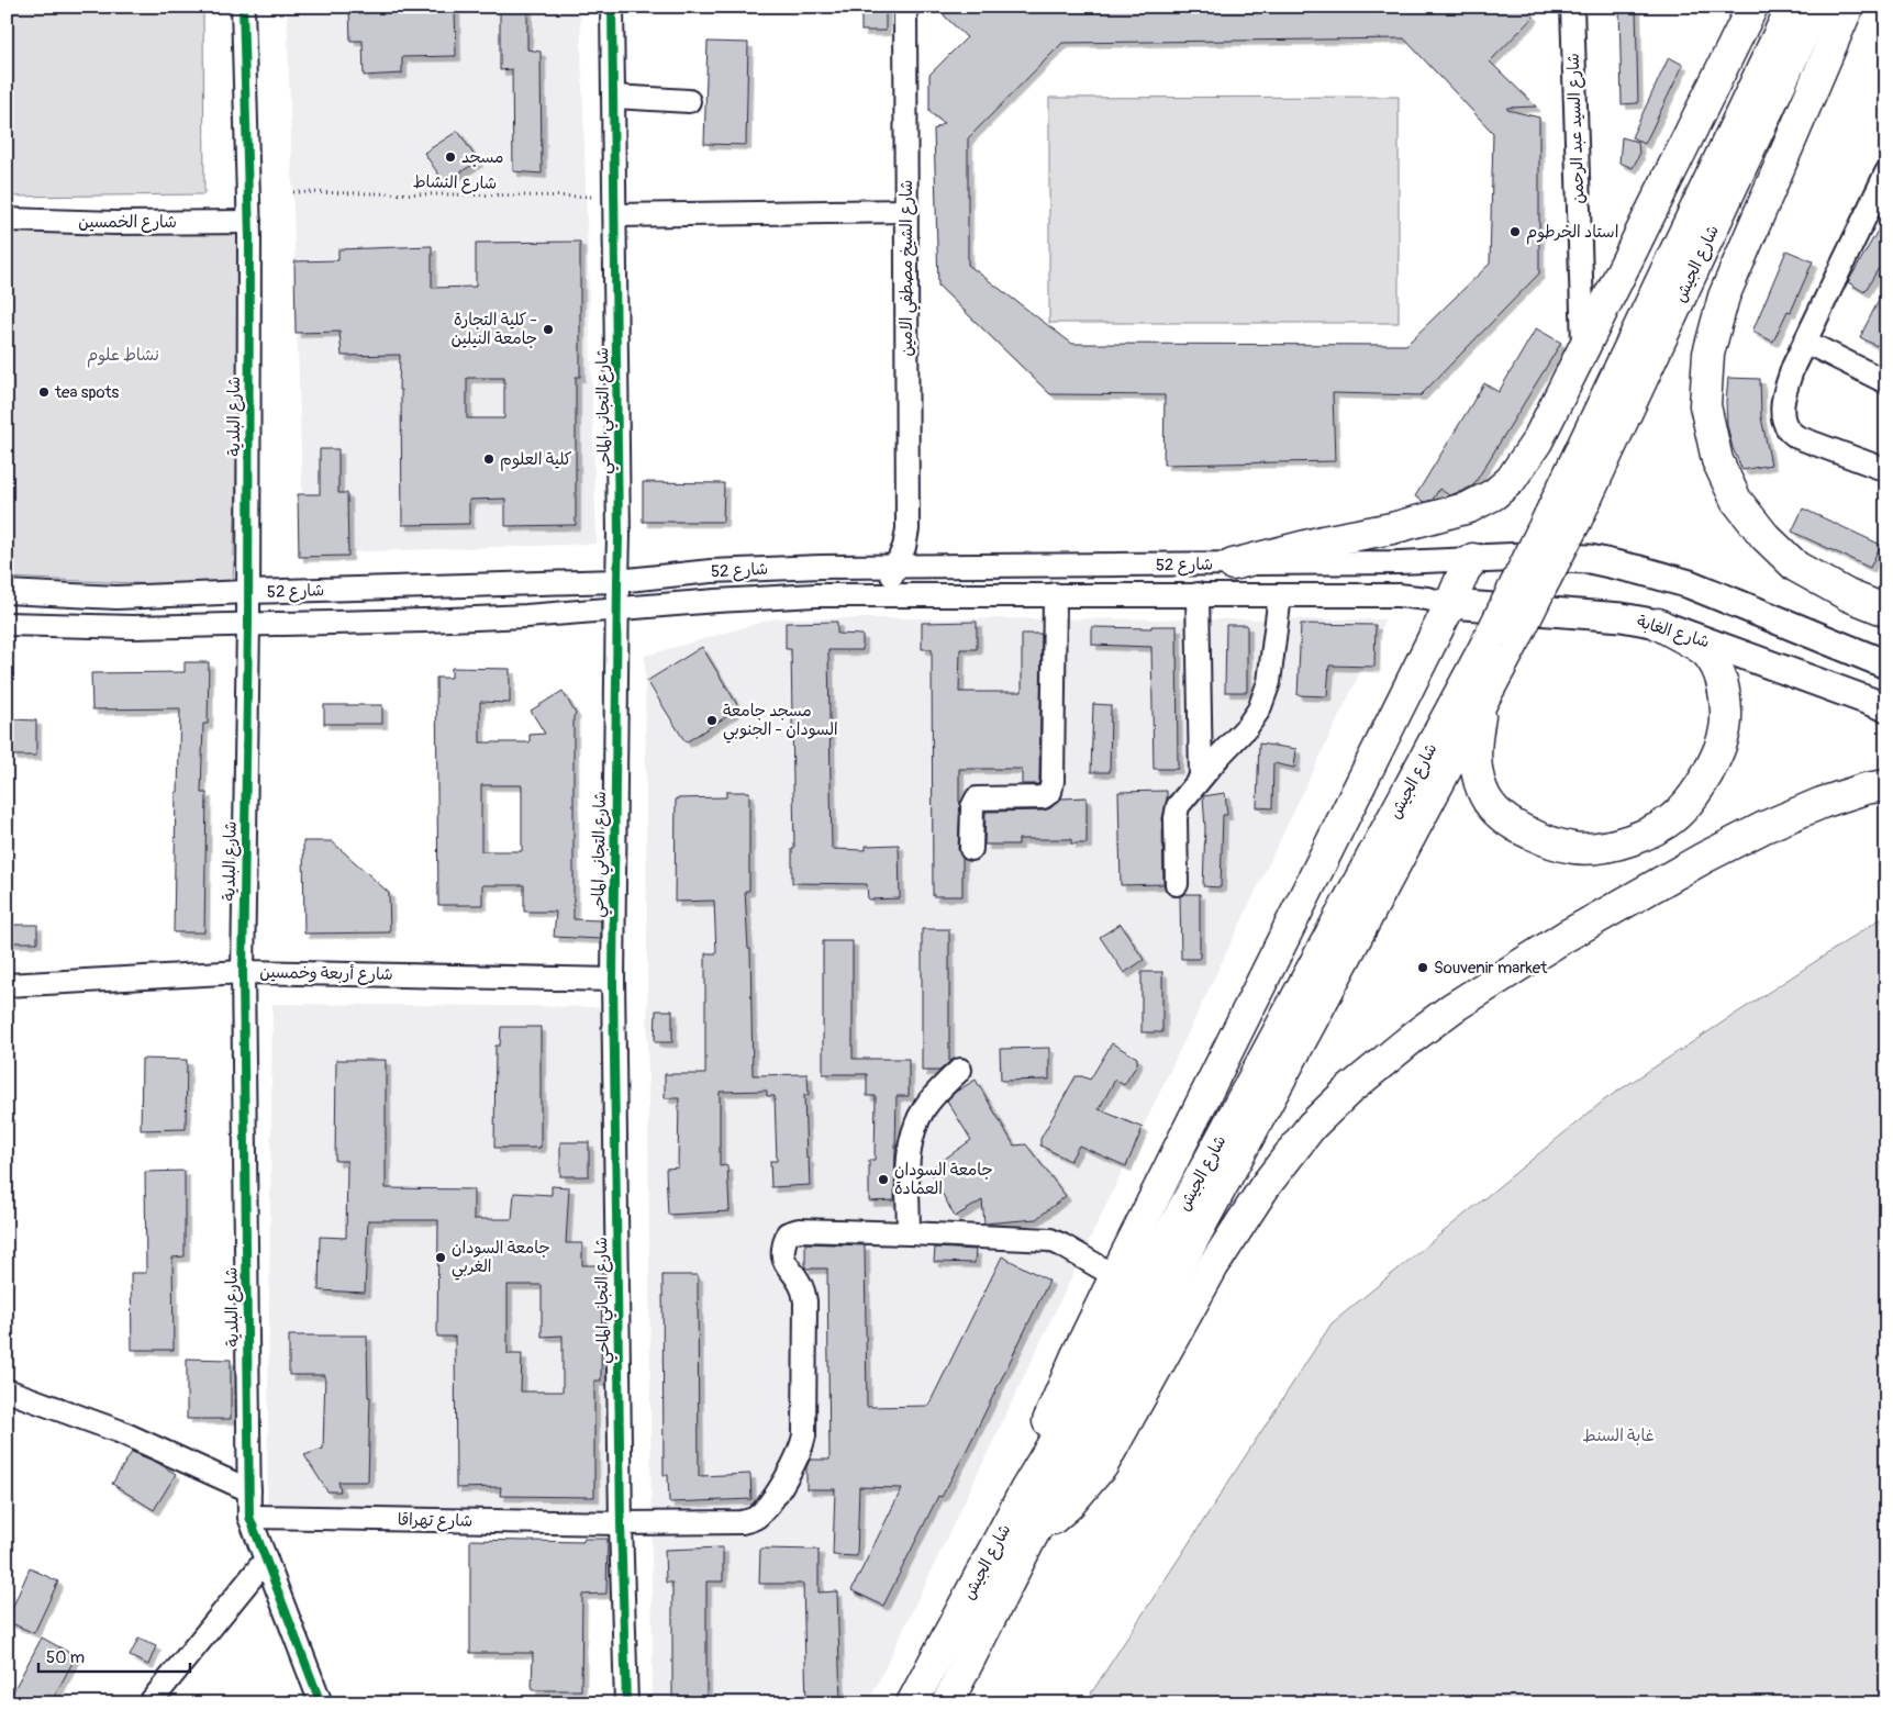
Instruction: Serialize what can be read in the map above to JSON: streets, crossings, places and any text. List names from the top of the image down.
{
  "streets": {
    "highway": ["شارع الجيش"],
    "main road": ["شارع الغابة"],
    "street": [
      "شارع السيد عبد الرحمن",
      "شارع الخمسين",
      "شارع الشيخ مصطفي الامين",
      "شارع التجاني الماحي",
      "شارع البلدية",
      "شارع 52",
      "شارع أربعة وخمسين",
      "شارع تهراقا"
    ],
    "path": ["شارع النشاط"]
  },
  "crossings": [
    ["شارع النشاط", "شارع التجاني الماحي"],
    ["شارع الخمسين", "شارع البلدية"],
    ["شارع الشيخ مصطفي الامين", "شارع 52"],
    ["شارع التجاني الماحي", "شارع 52"],
    ["شارع التجاني الماحي", "شارع أربعة وخمسين"],
    ["شارع التجاني الماحي", "شارع تهراقا"],
    ["شارع البلدية", "شارع 52"],
    ["شارع البلدية", "شارع أربعة وخمسين"],
    ["شارع البلدية", "شارع تهراقا"],
    ["شارع 52", "شارع الغابة"]
  ],
  "parks": ["نشاط علوم", "غابة السنط"],
  "places": [
    "مسجد",
    "استاد الخرطوم",
    "كلية التجارة - جامعة النيلين",
    "tea spots",
    "كلية العلوم",
    "مسجد جامعة السودان - الجنوبي",
    "Souvenir market",
    "جامعة السودان العمادة",
    "جامعة السودان الغربي"
  ],
  "scale_bar": "50 m"
}
